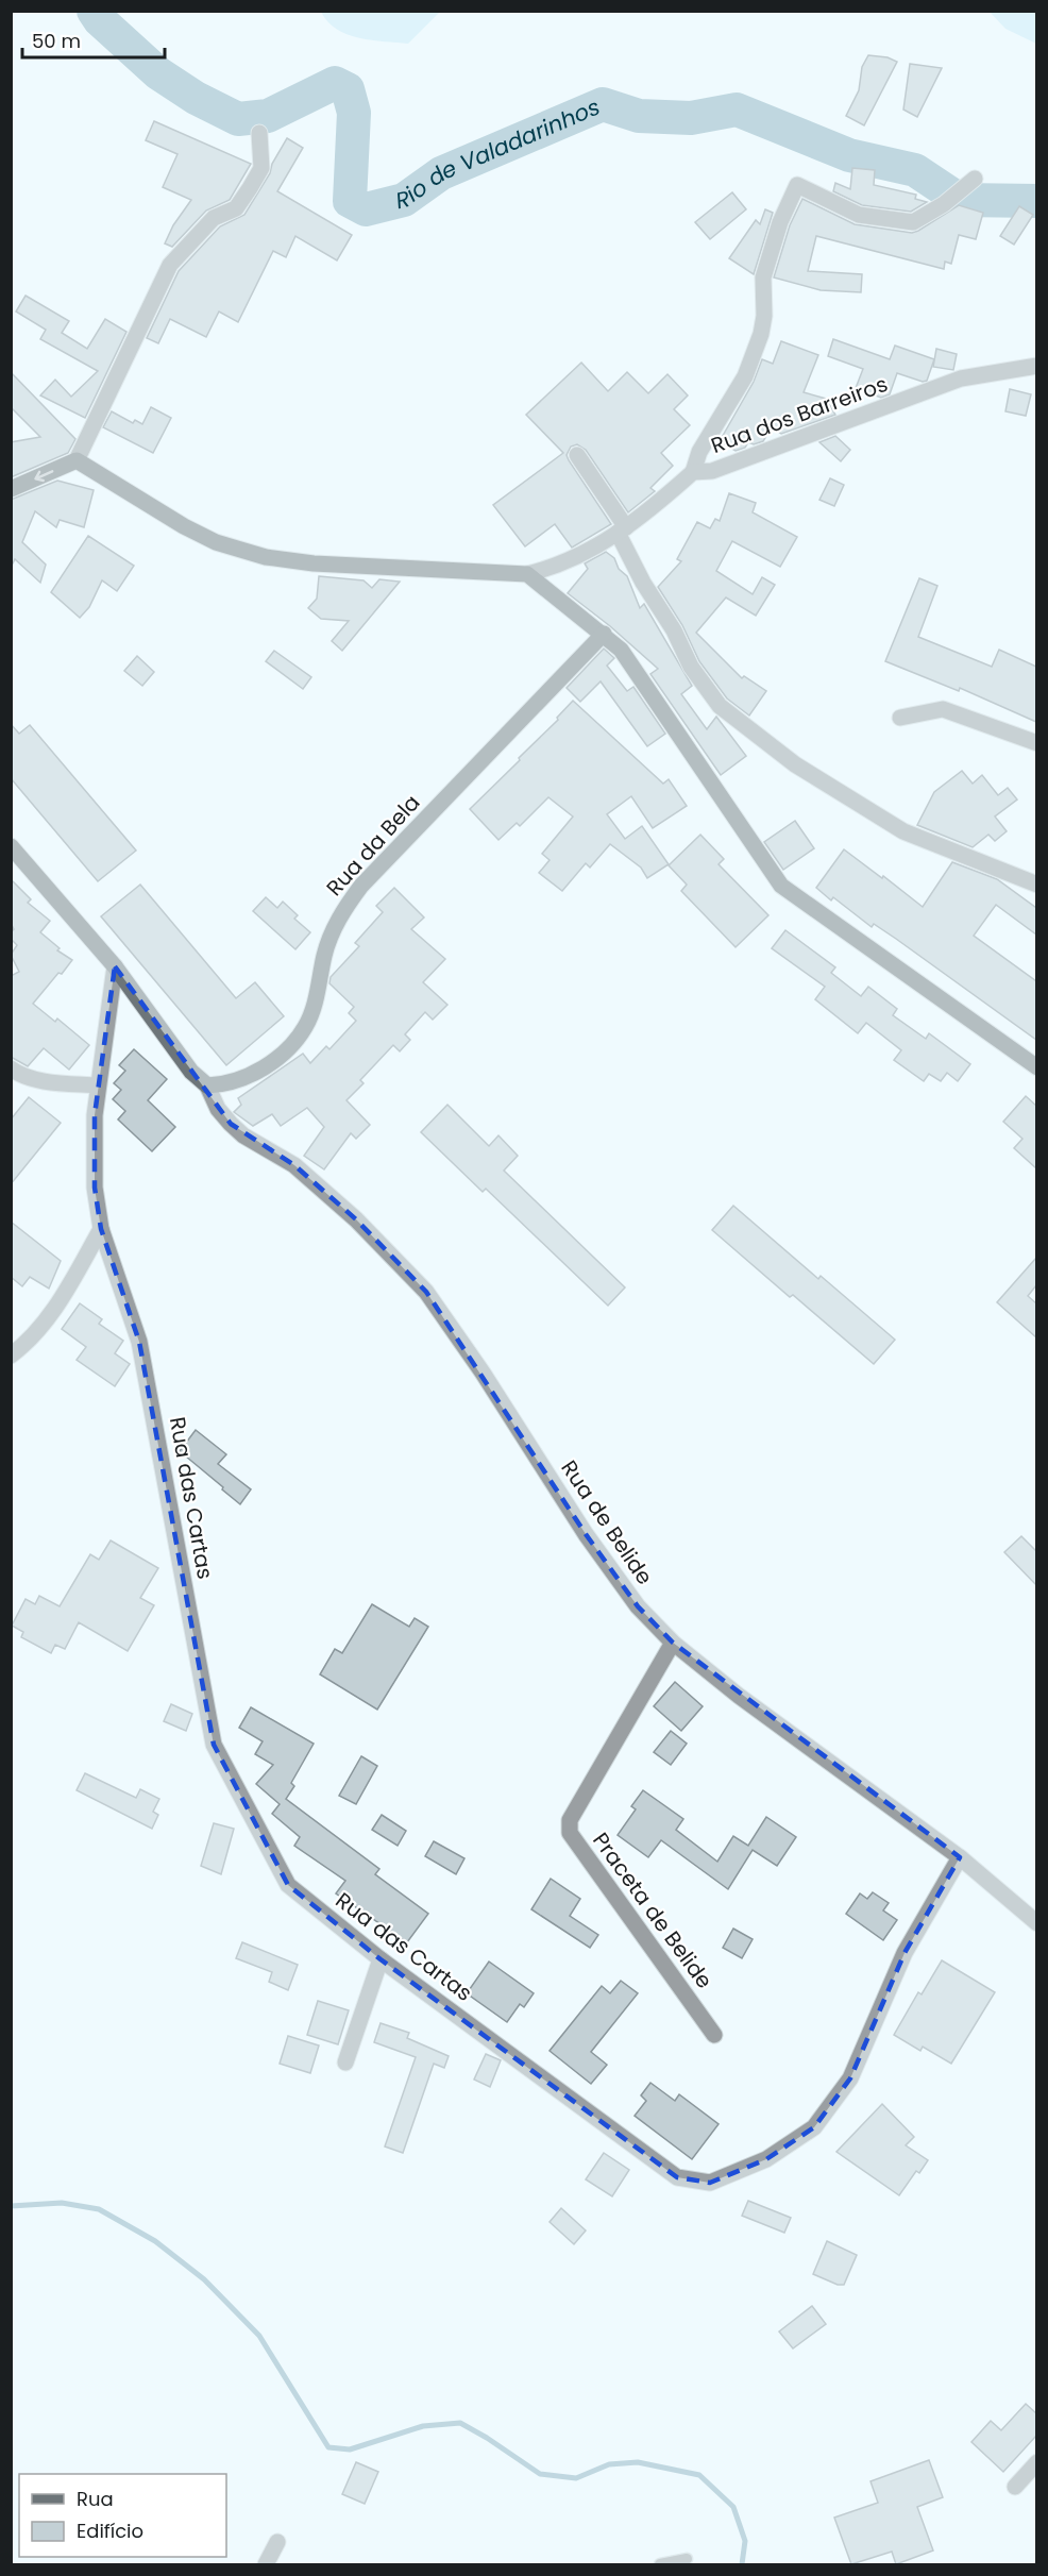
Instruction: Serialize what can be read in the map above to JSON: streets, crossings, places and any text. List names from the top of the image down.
{
  "streets": {
    "main road": ["Rua da Bela"],
    "street": [
      "Rua dos Barreiros",
      "Rua das Cartas",
      "Rua de Belide",
      "Praceta de Belide"
    ]
  },
  "crossings": [
    ["Rua da Bela", "Rua de Belide"],
    ["Rua das Cartas", "Rua de Belide"],
    ["Rua de Belide", "Praceta de Belide"]
  ],
  "water": ["Rio de Valadarinhos"],
  "legend": ["Rua", "Edifício"],
  "scale_bar": "50 m"
}
